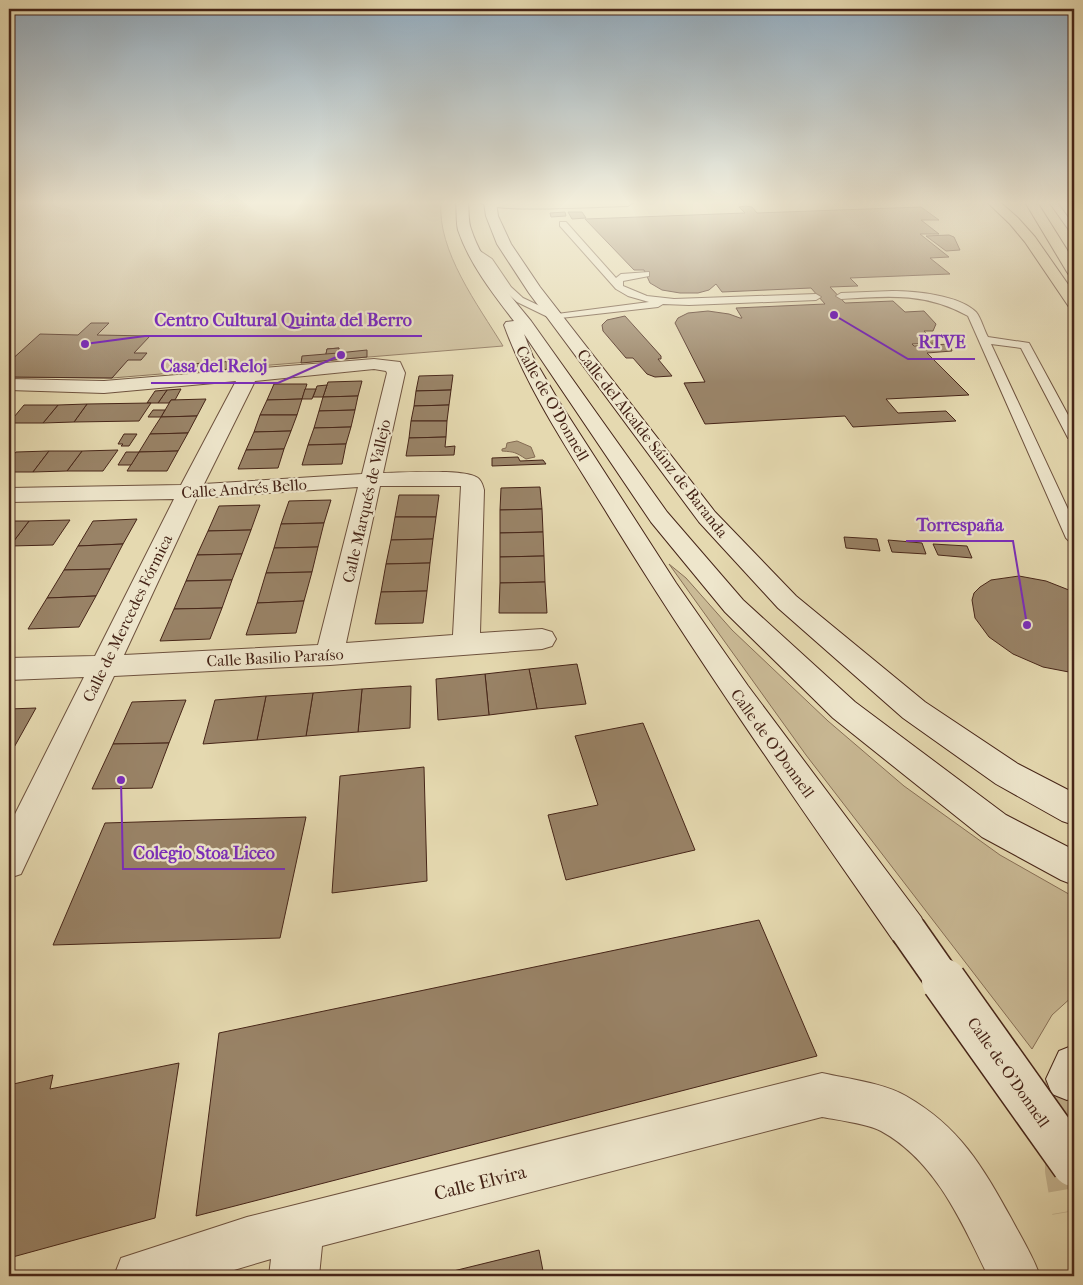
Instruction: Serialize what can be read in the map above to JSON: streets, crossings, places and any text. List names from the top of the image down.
{
  "streets": {
    "street": [
      "Calle de O'Donnell",
      "Calle del Alcalde Sáinz de Baranda",
      "Calle Andrés Bello",
      "Calle Marqués de Vallejo",
      "Calle de Mercedes Fórmica",
      "Calle Basilio Paraíso",
      "Calle Elvira"
    ]
  },
  "crossings": [
    ["Calle de O'Donnell", "Calle del Alcalde Sáinz de Baranda"],
    ["Calle Andrés Bello", "Calle Marqués de Vallejo"],
    ["Calle Andrés Bello", "Calle de Mercedes Fórmica"],
    ["Calle Andrés Bello", "Calle Basilio Paraíso"],
    ["Calle Marqués de Vallejo", "Calle de Mercedes Fórmica"],
    ["Calle Marqués de Vallejo", "Calle Basilio Paraíso"],
    ["Calle de Mercedes Fórmica", "Calle Basilio Paraíso"]
  ],
  "places": [
    "RTVE",
    "Centro Cultural Quinta del Berro",
    "Casa del Reloj",
    "Torrespaña",
    "Colegio Stoa Liceo"
  ]
}
